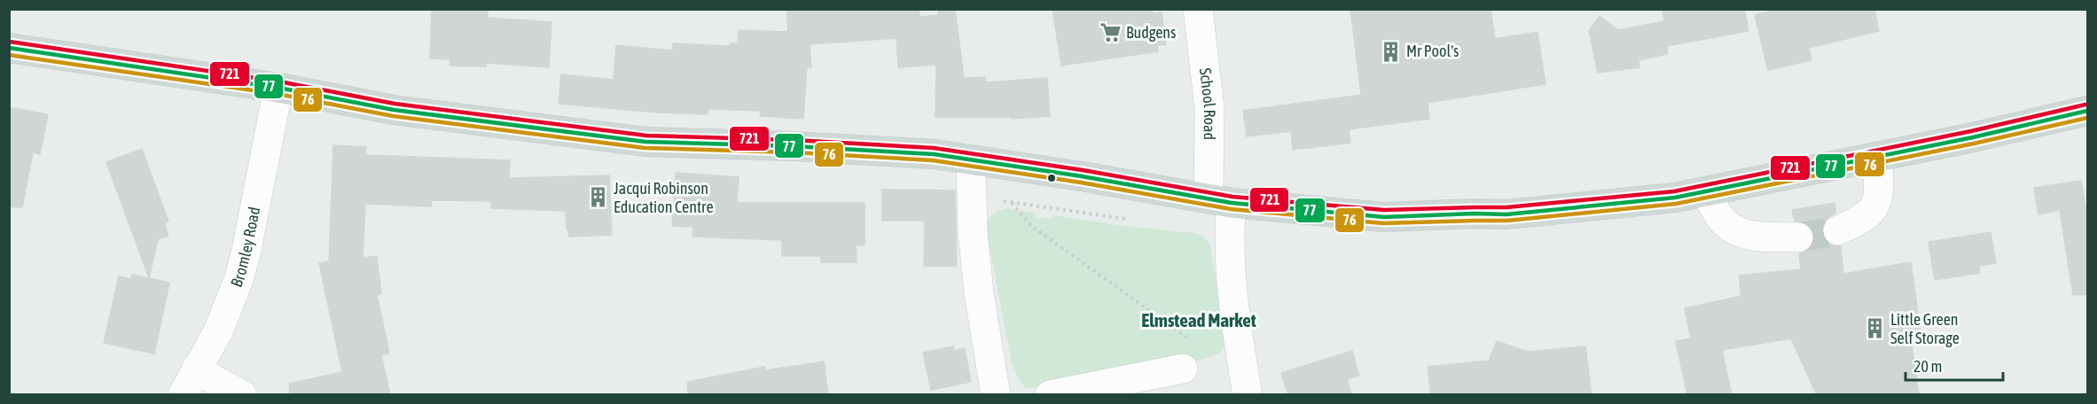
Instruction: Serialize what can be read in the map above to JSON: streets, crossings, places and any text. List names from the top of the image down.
{
  "streets": {
    "street": ["School Road", "Bromley Road"]
  },
  "districts": ["Elmstead Market"],
  "places": {
    "supermarket": ["Budgens"],
    "building": ["Mr Pool's", "Jacqui Robinson Education Centre", "Little Green Self Storage"]
  },
  "lines": ["transit line 721", "transit line 77", "transit line 76"],
  "scale_bar": "20 m"
}
